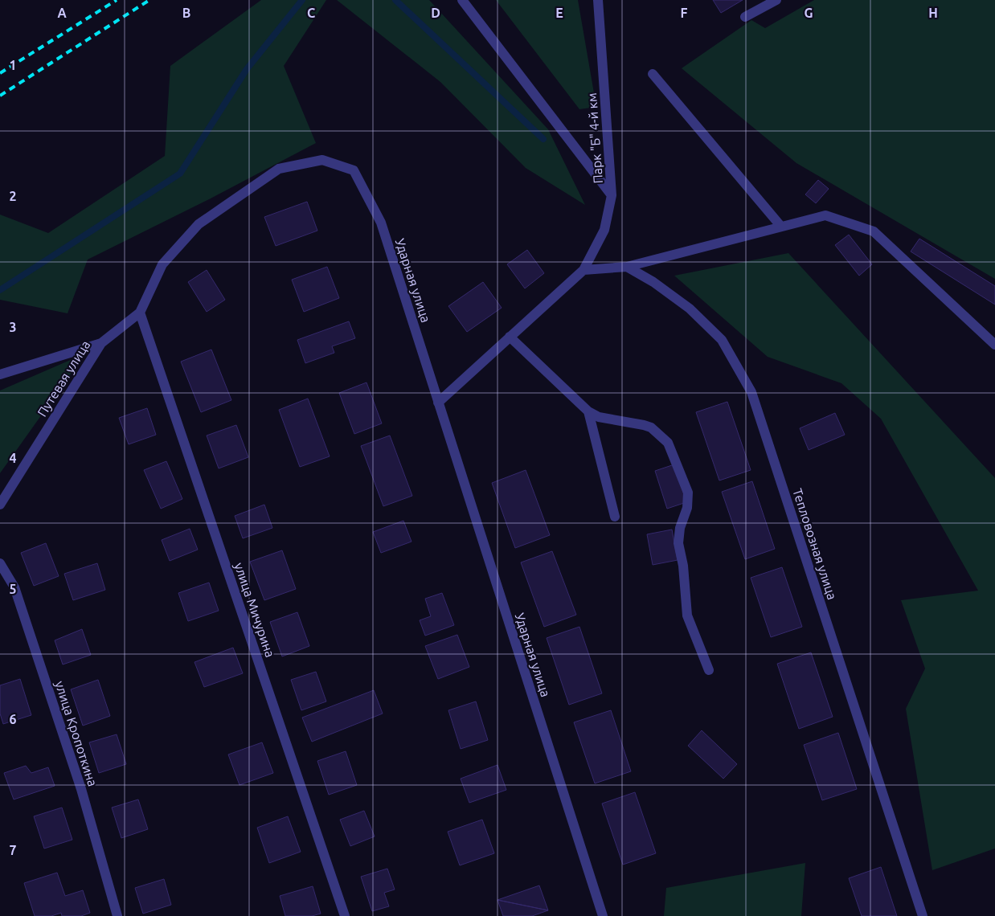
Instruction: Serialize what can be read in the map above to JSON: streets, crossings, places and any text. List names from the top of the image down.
{
  "streets": {
    "street": [
      "Парк \"Б\" 4-й км",
      "Ударная улица",
      "Путевая улица",
      "Тепловозная улица",
      "улица Мичурина",
      "улица Кропоткина"
    ]
  },
  "crossings": [
    ["Ударная улица", "Путевая улица"],
    ["Путевая улица", "улица Мичурина"]
  ],
  "grid": {
    "columns": [
      "A",
      "B",
      "C",
      "D",
      "E",
      "F",
      "G",
      "H"
    ],
    "rows": [
      "1",
      "2",
      "3",
      "4",
      "5",
      "6",
      "7"
    ]
  }
}
